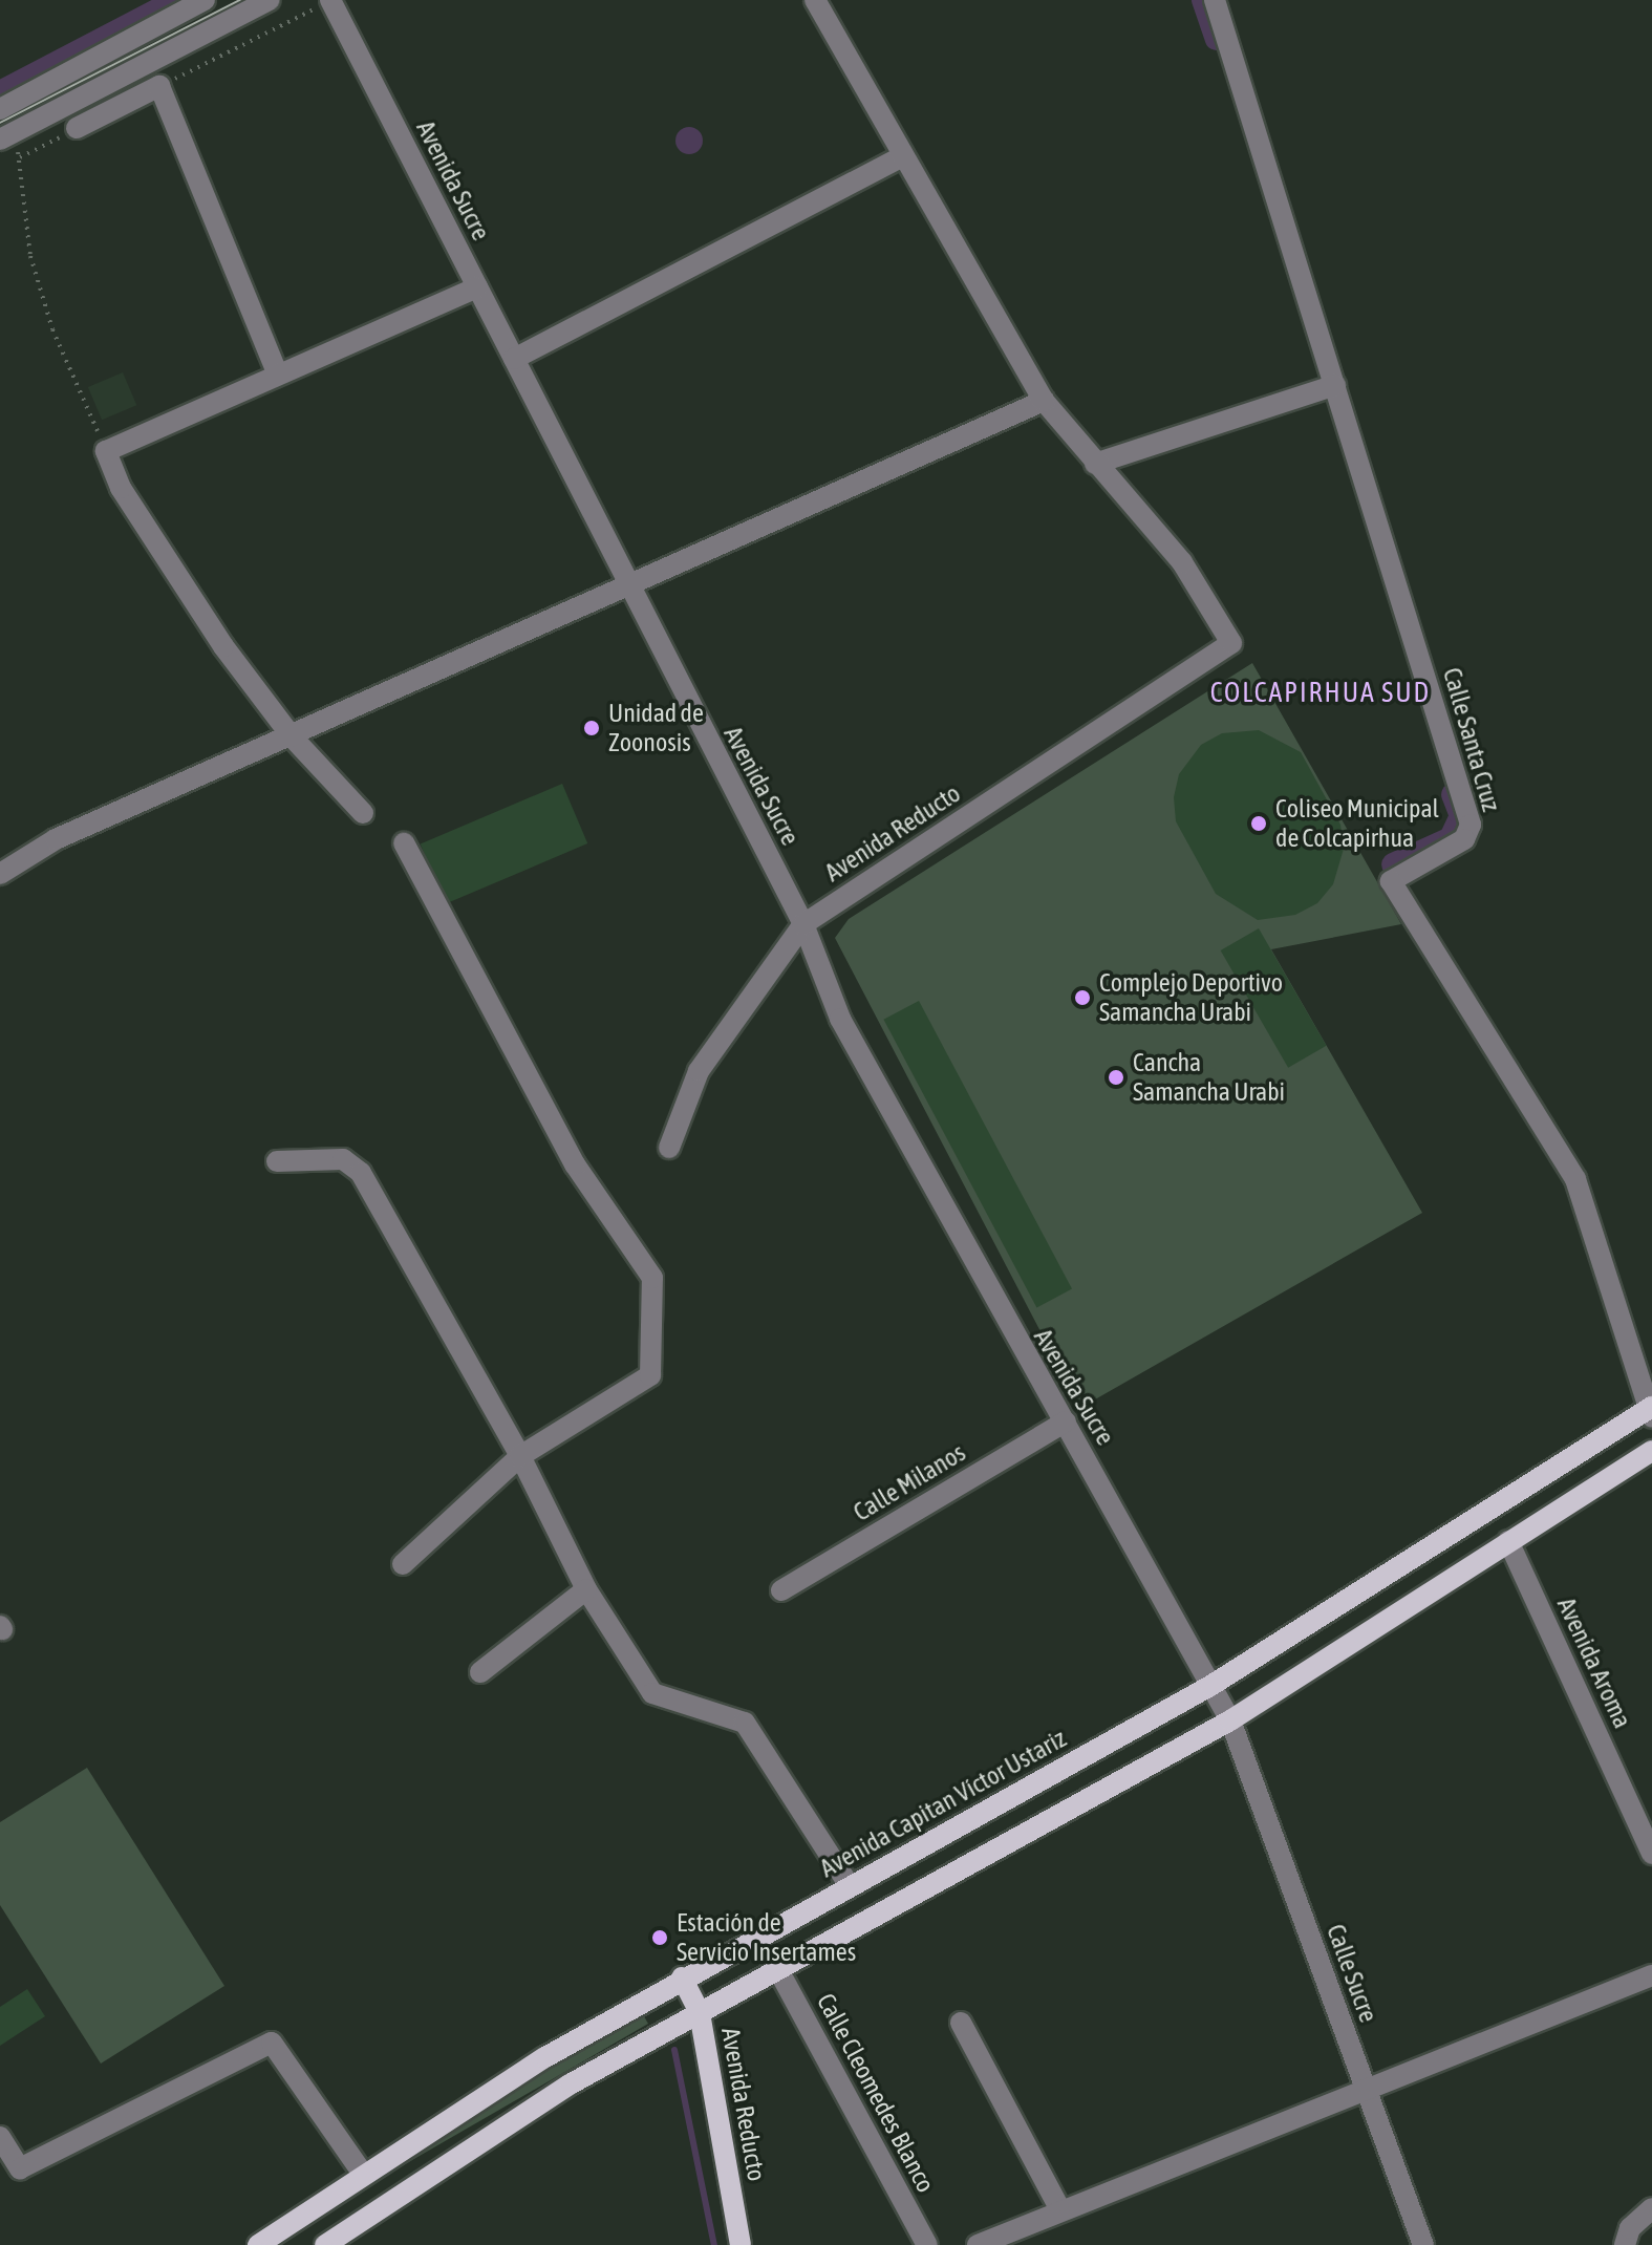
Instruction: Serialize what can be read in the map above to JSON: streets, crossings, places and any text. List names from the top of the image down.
{
  "streets": {
    "main road": ["Avenida Reducto", "Avenida Capitan Víctor Ustariz"],
    "street": [
      "Avenida Sucre",
      "Calle Santa Cruz",
      "Calle Milanos",
      "Avenida Aroma",
      "Calle Sucre",
      "Calle Cleomedes Blanco"
    ]
  },
  "crossings": [
    ["Avenida Sucre", "Avenida Reducto"],
    ["Avenida Sucre", "Calle Milanos"],
    ["Avenida Sucre", "Avenida Capitan Víctor Ustariz"],
    ["Avenida Sucre", "Calle Sucre"],
    ["Calle Santa Cruz", "Avenida Capitan Víctor Ustariz"],
    ["Avenida Reducto", "Avenida Capitan Víctor Ustariz"]
  ],
  "districts": ["COLCAPIRHUA SUD"],
  "places": [
    "Unidad de Zoonosis",
    "Coliseo Municipal de Colcapirhua",
    "Complejo Deportivo Samancha Urabi",
    "Cancha Samancha Urabi",
    "Estación de Servicio Insertames"
  ]
}
